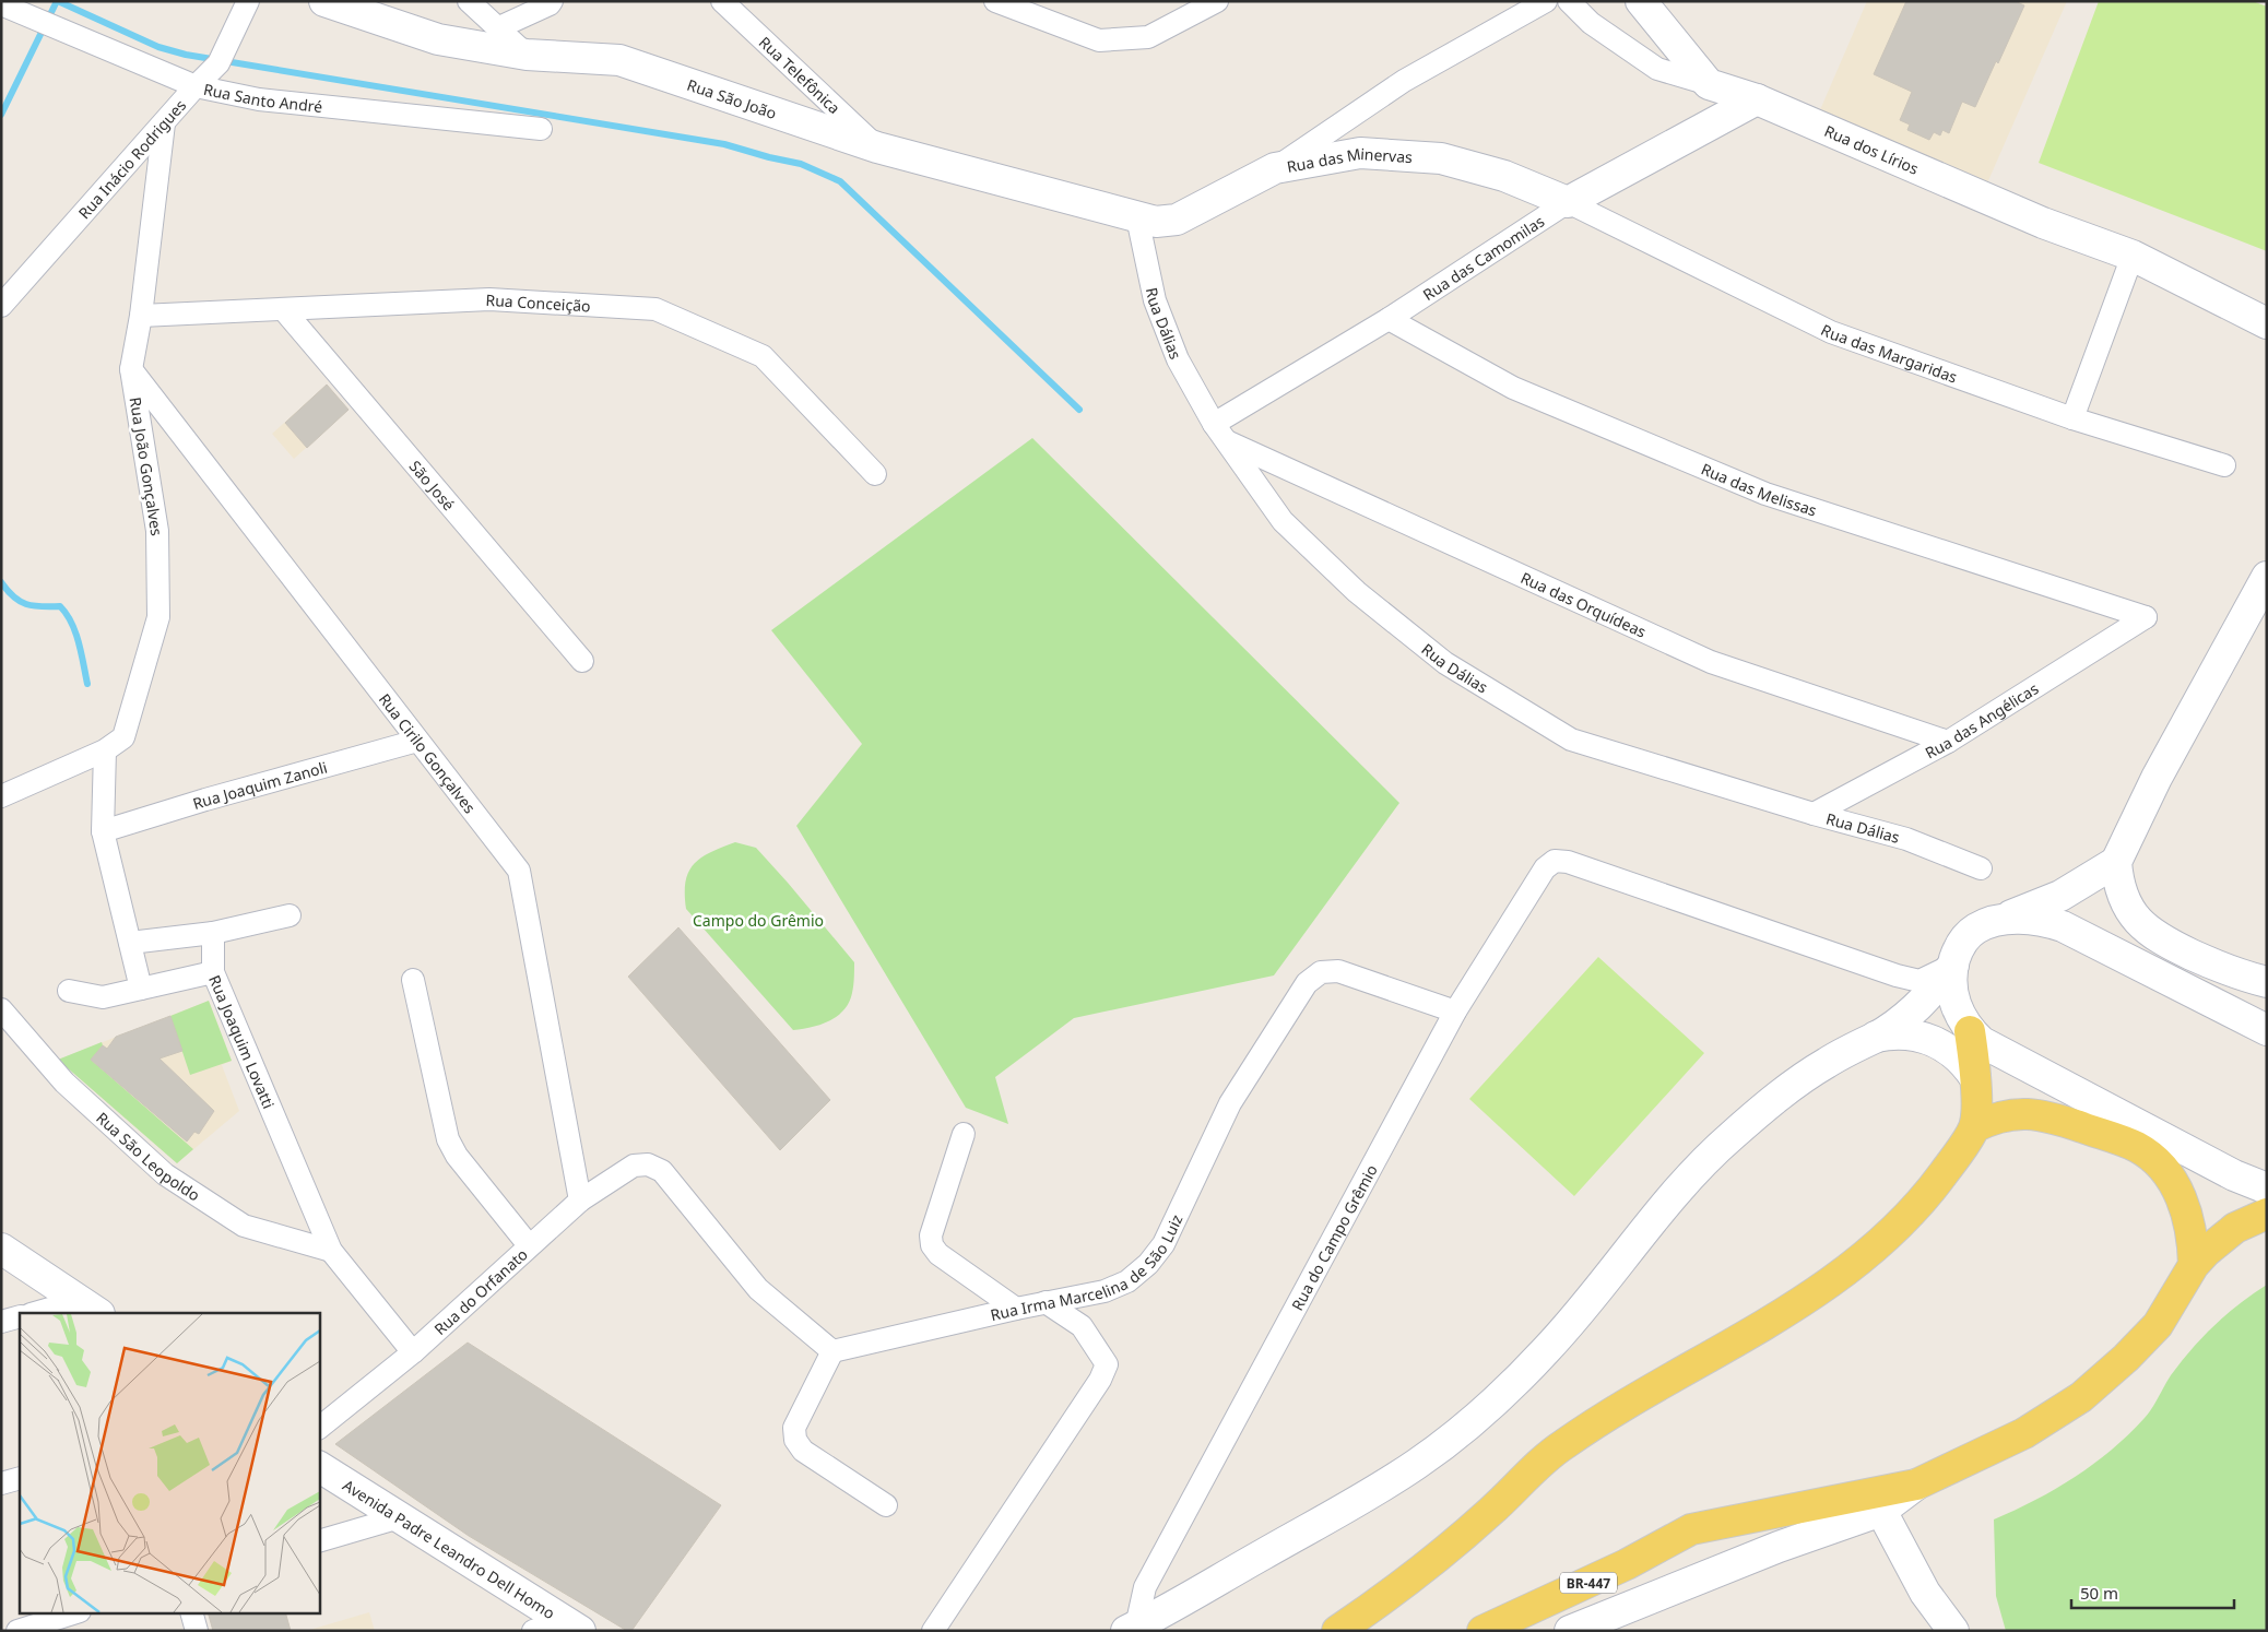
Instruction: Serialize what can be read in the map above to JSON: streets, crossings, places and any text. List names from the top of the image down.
{
  "streets": {
    "main road": ["BR-447"],
    "street": [
      "Rua Telefônica",
      "Rua Santo André",
      "Rua São João",
      "Rua dos Lírios",
      "Rua Inácio Rodrigues",
      "Rua das Minervas",
      "Rua das Camomilas",
      "Rua Conceição",
      "Rua Dálias",
      "Rua das Margaridas",
      "Rua João Gonçalves",
      "São José",
      "Rua das Melissas",
      "Rua das Orquídeas",
      "Rua das Angélicas",
      "Rua Cirilo Gonçalves",
      "Rua Joaquim Zanoli",
      "Rua Joaquim Lovatti",
      "Rua São Leopoldo",
      "Rua do Campo Grêmio",
      "Rua Irma Marcelina de São Luiz",
      "Rua do Orfanato",
      "Avenida Padre Leandro Dell Homo"
    ]
  },
  "crossings": [
    ["Rua Telefônica", "Rua São João"],
    ["Rua Santo André", "Rua Inácio Rodrigues"],
    ["Rua São João", "Rua das Minervas"],
    ["Rua São João", "Rua Dálias"],
    ["Rua dos Lírios", "Rua das Camomilas"],
    ["Rua Inácio Rodrigues", "Rua João Gonçalves"],
    ["Rua das Minervas", "Rua das Camomilas"],
    ["Rua das Minervas", "Rua Dálias"],
    ["Rua das Minervas", "Rua das Margaridas"],
    ["Rua das Camomilas", "Rua Dálias"],
    ["Rua das Camomilas", "Rua das Margaridas"],
    ["Rua das Camomilas", "Rua das Melissas"],
    ["Rua Conceição", "Rua João Gonçalves"],
    ["Rua Conceição", "São José"],
    ["Rua Dálias", "Rua das Orquídeas"],
    ["Rua Dálias", "Rua das Angélicas"],
    ["Rua João Gonçalves", "Rua Cirilo Gonçalves"],
    ["Rua das Melissas", "Rua das Angélicas"],
    ["Rua das Orquídeas", "Rua das Angélicas"],
    ["Rua Cirilo Gonçalves", "Rua Joaquim Zanoli"],
    ["Rua Cirilo Gonçalves", "Rua do Orfanato"],
    ["Rua Joaquim Lovatti", "Rua São Leopoldo"],
    ["Rua Joaquim Lovatti", "Rua do Orfanato"],
    ["Rua do Campo Grêmio", "Rua Irma Marcelina de São Luiz"],
    ["Rua Irma Marcelina de São Luiz", "Rua do Orfanato"]
  ],
  "parks": ["Campo do Grêmio"],
  "scale_bar": "50 m"
}
